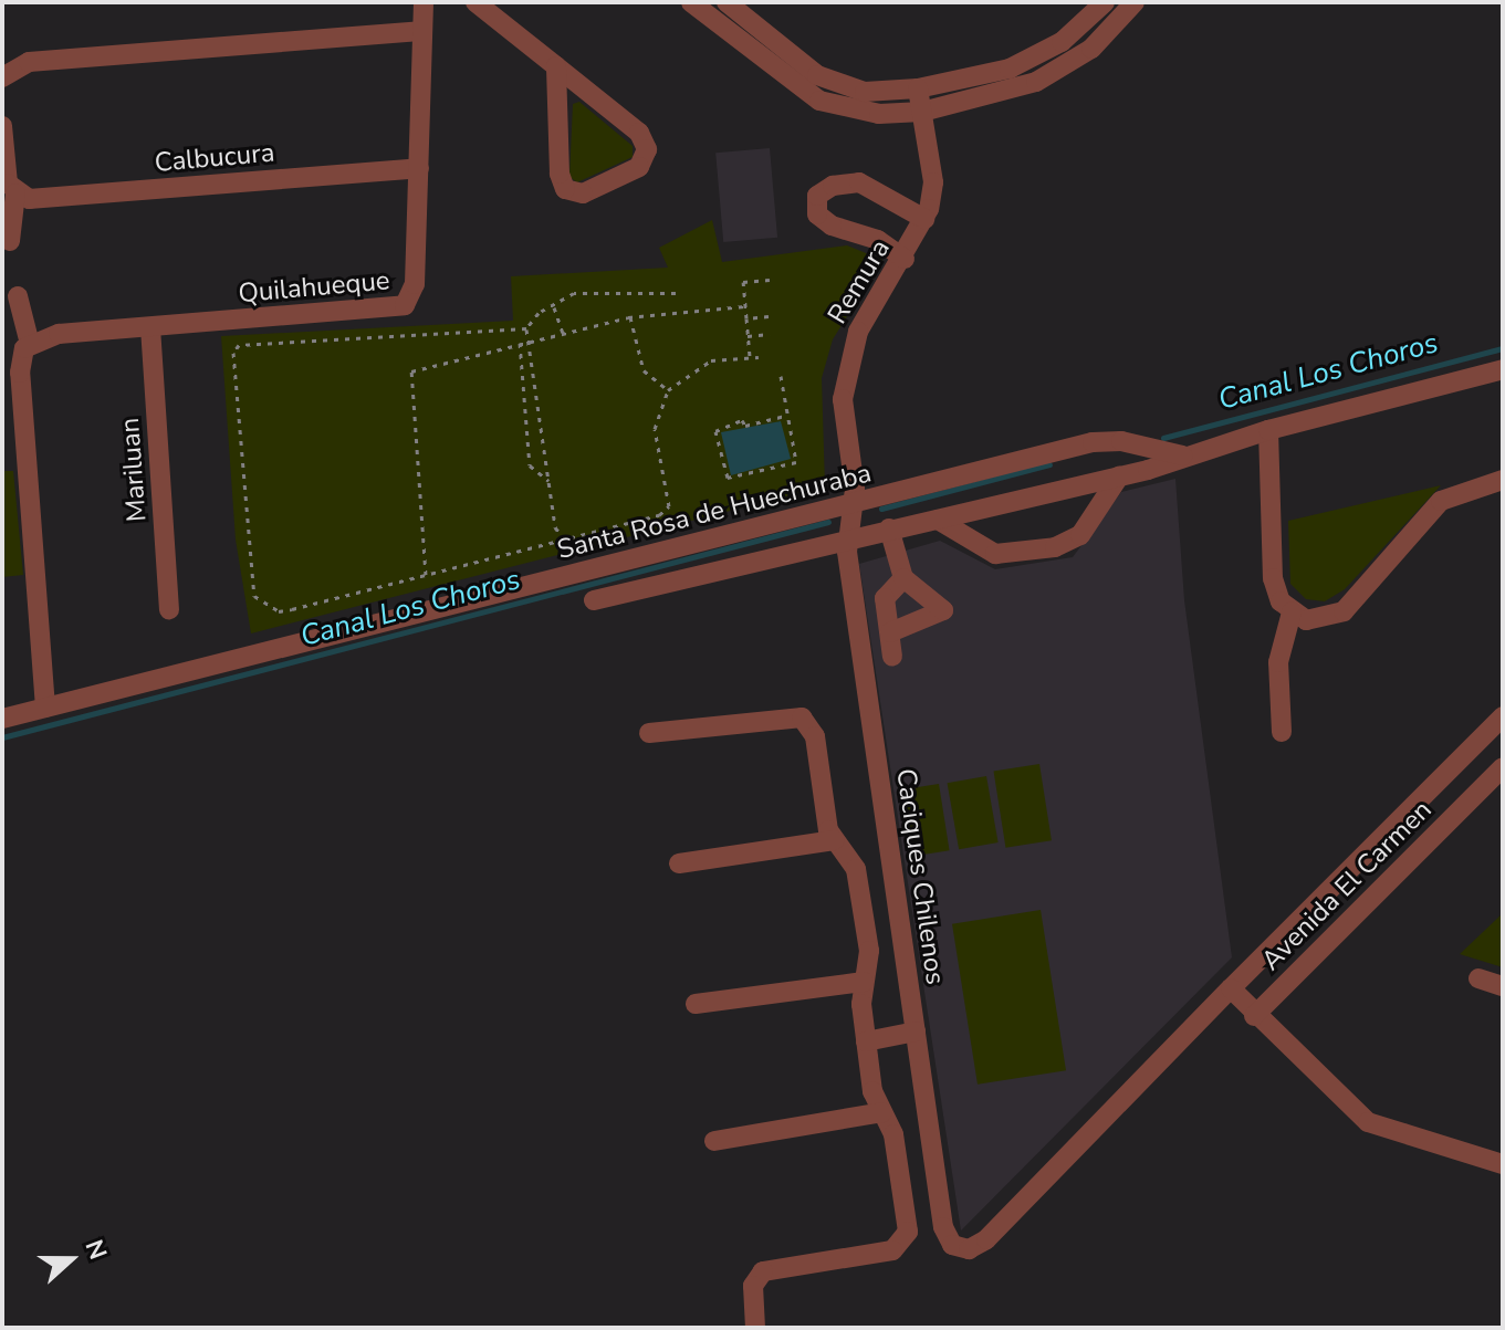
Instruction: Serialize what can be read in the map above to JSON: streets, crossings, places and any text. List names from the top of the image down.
{
  "streets": {
    "street": [
      "Calbucura",
      "Remura",
      "Quilahueque",
      "Mariluan",
      "Santa Rosa de Huechuraba",
      "Caciques Chilenos",
      "Avenida El Carmen"
    ]
  },
  "crossings": [
    ["Calbucura", "Quilahueque"],
    ["Remura", "Santa Rosa de Huechuraba"],
    ["Remura", "Caciques Chilenos"],
    ["Quilahueque", "Mariluan"],
    ["Santa Rosa de Huechuraba", "Caciques Chilenos"],
    ["Caciques Chilenos", "Avenida El Carmen"]
  ],
  "water": ["Canal Los Choros"],
  "north": "right"
}
